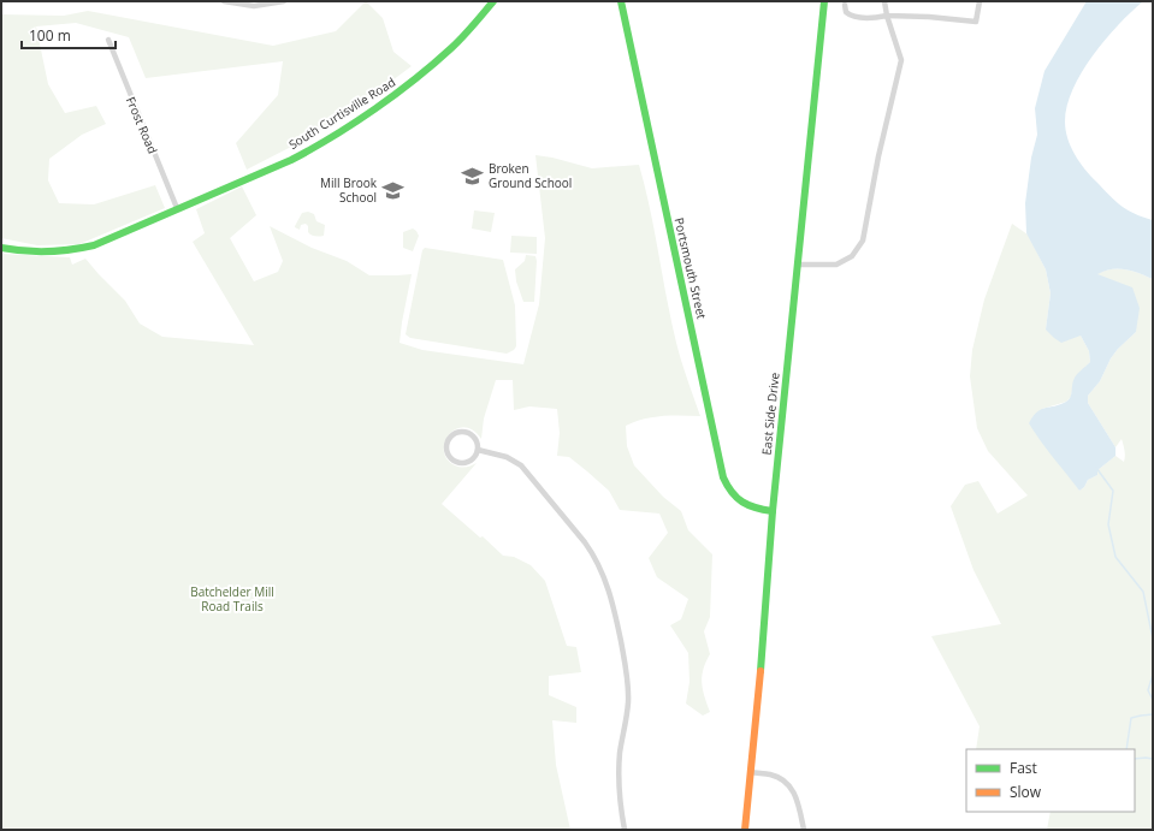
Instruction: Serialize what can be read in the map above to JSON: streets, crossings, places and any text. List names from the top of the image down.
{
  "streets": {
    "street": [
      "South Curtisville Road",
      "Frost Road",
      "Portsmouth Street",
      "East Side Drive"
    ]
  },
  "crossings": [
    ["South Curtisville Road", "Frost Road"],
    ["Portsmouth Street", "East Side Drive"]
  ],
  "parks": ["Batchelder Mill Road Trails"],
  "places": {
    "school or university": ["Broken Ground School", "Mill Brook School"]
  },
  "legend": ["Fast", "Slow"],
  "scale_bar": "100 m"
}
